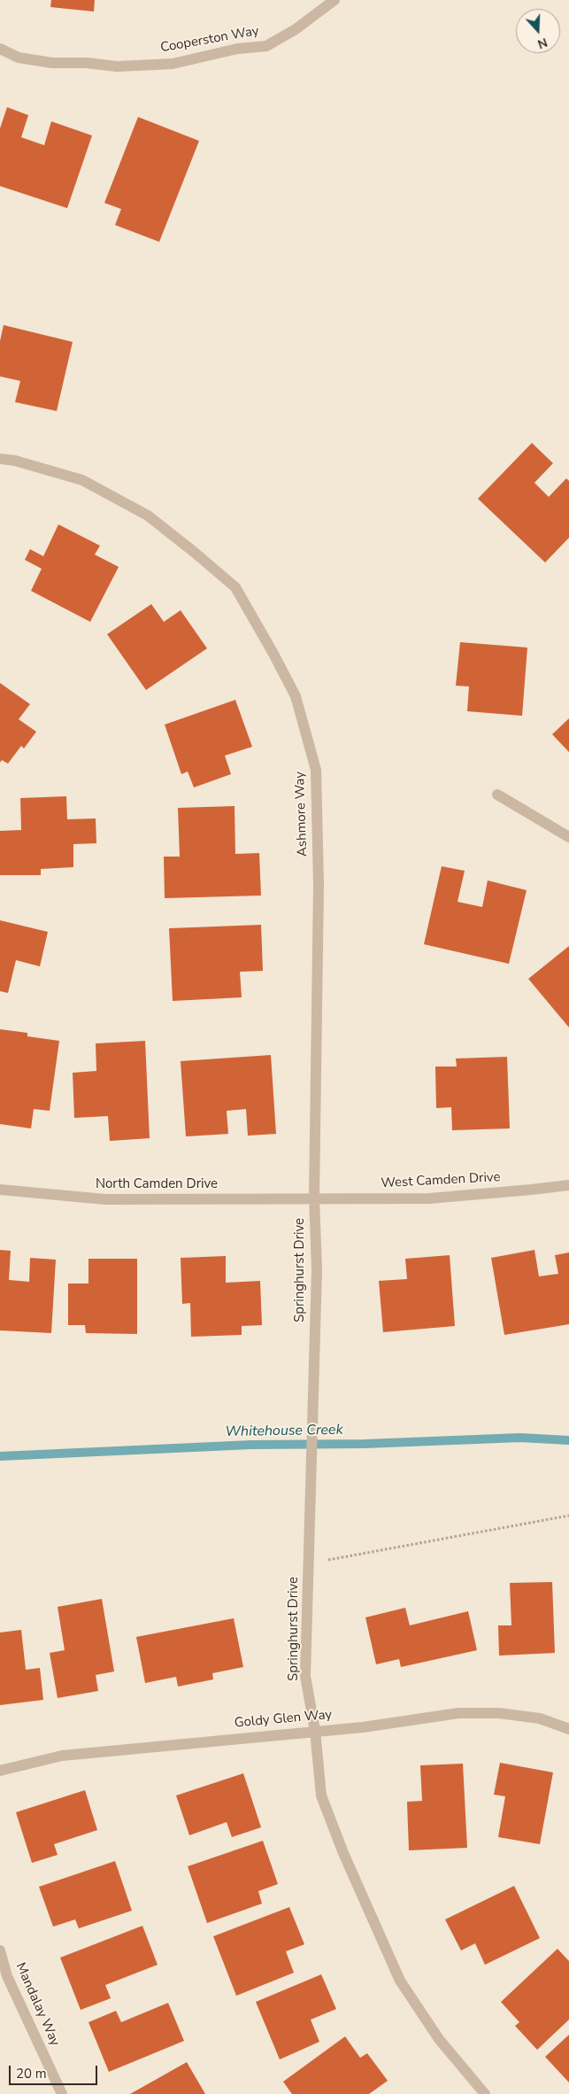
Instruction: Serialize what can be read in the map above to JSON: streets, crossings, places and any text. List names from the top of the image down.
{
  "streets": {
    "street": [
      "Cooperston Way",
      "Ashmore Way",
      "West Camden Drive",
      "North Camden Drive",
      "Springhurst Drive",
      "Goldy Glen Way",
      "Mandalay Way"
    ]
  },
  "crossings": [
    ["Ashmore Way", "West Camden Drive"],
    ["Ashmore Way", "North Camden Drive"],
    ["Ashmore Way", "Springhurst Drive"],
    ["West Camden Drive", "North Camden Drive"],
    ["West Camden Drive", "Springhurst Drive"],
    ["North Camden Drive", "Springhurst Drive"],
    ["Springhurst Drive", "Goldy Glen Way"]
  ],
  "water": ["Whitehouse Creek"],
  "scale_bar": "20 m",
  "north": "bottom"
}
